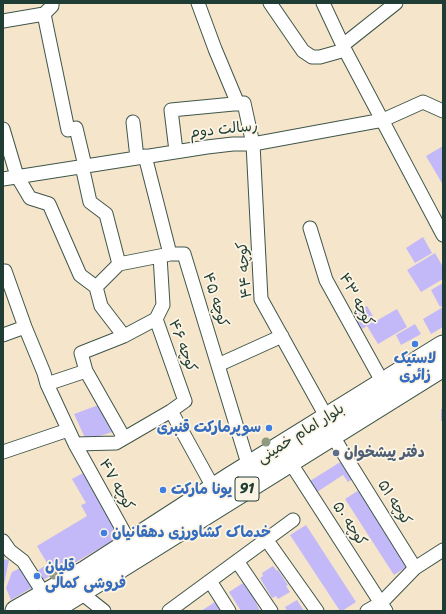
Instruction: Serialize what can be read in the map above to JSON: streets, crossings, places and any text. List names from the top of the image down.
{
  "streets": {
    "main road": ["بلوار امام خمینی", "91"],
    "street": [
      "رسالت دوم",
      "کوچه ۴۴",
      "کوچه ۴۵",
      "کوچه ۴۳",
      "کوچه ۴۶",
      "کوچه ۴۷",
      "کوچه ۵۱",
      "کوچه ۵۰"
    ]
  },
  "crossings": [
    ["رسالت دوم", "کوچه ۴۴"],
    ["کوچه ۴۴", "بلوار امام خمینی"],
    ["کوچه ۴۴", "کوچه ۵۱"],
    ["کوچه ۴۵", "بلوار امام خمینی"],
    ["کوچه ۴۳", "بلوار امام خمینی"],
    ["بلوار امام خمینی", "کوچه ۴۷"],
    ["بلوار امام خمینی", "کوچه ۵۱"],
    ["بلوار امام خمینی", "کوچه ۵۰"]
  ],
  "places": [
    "لاستیک زائری",
    "سوپرمارکت قنبری",
    "دفتر پیشخوان",
    "یونا مارکت",
    "خدماک کشاورزی دهقانیان",
    "قلیان فروشی کمالی"
  ]
}
